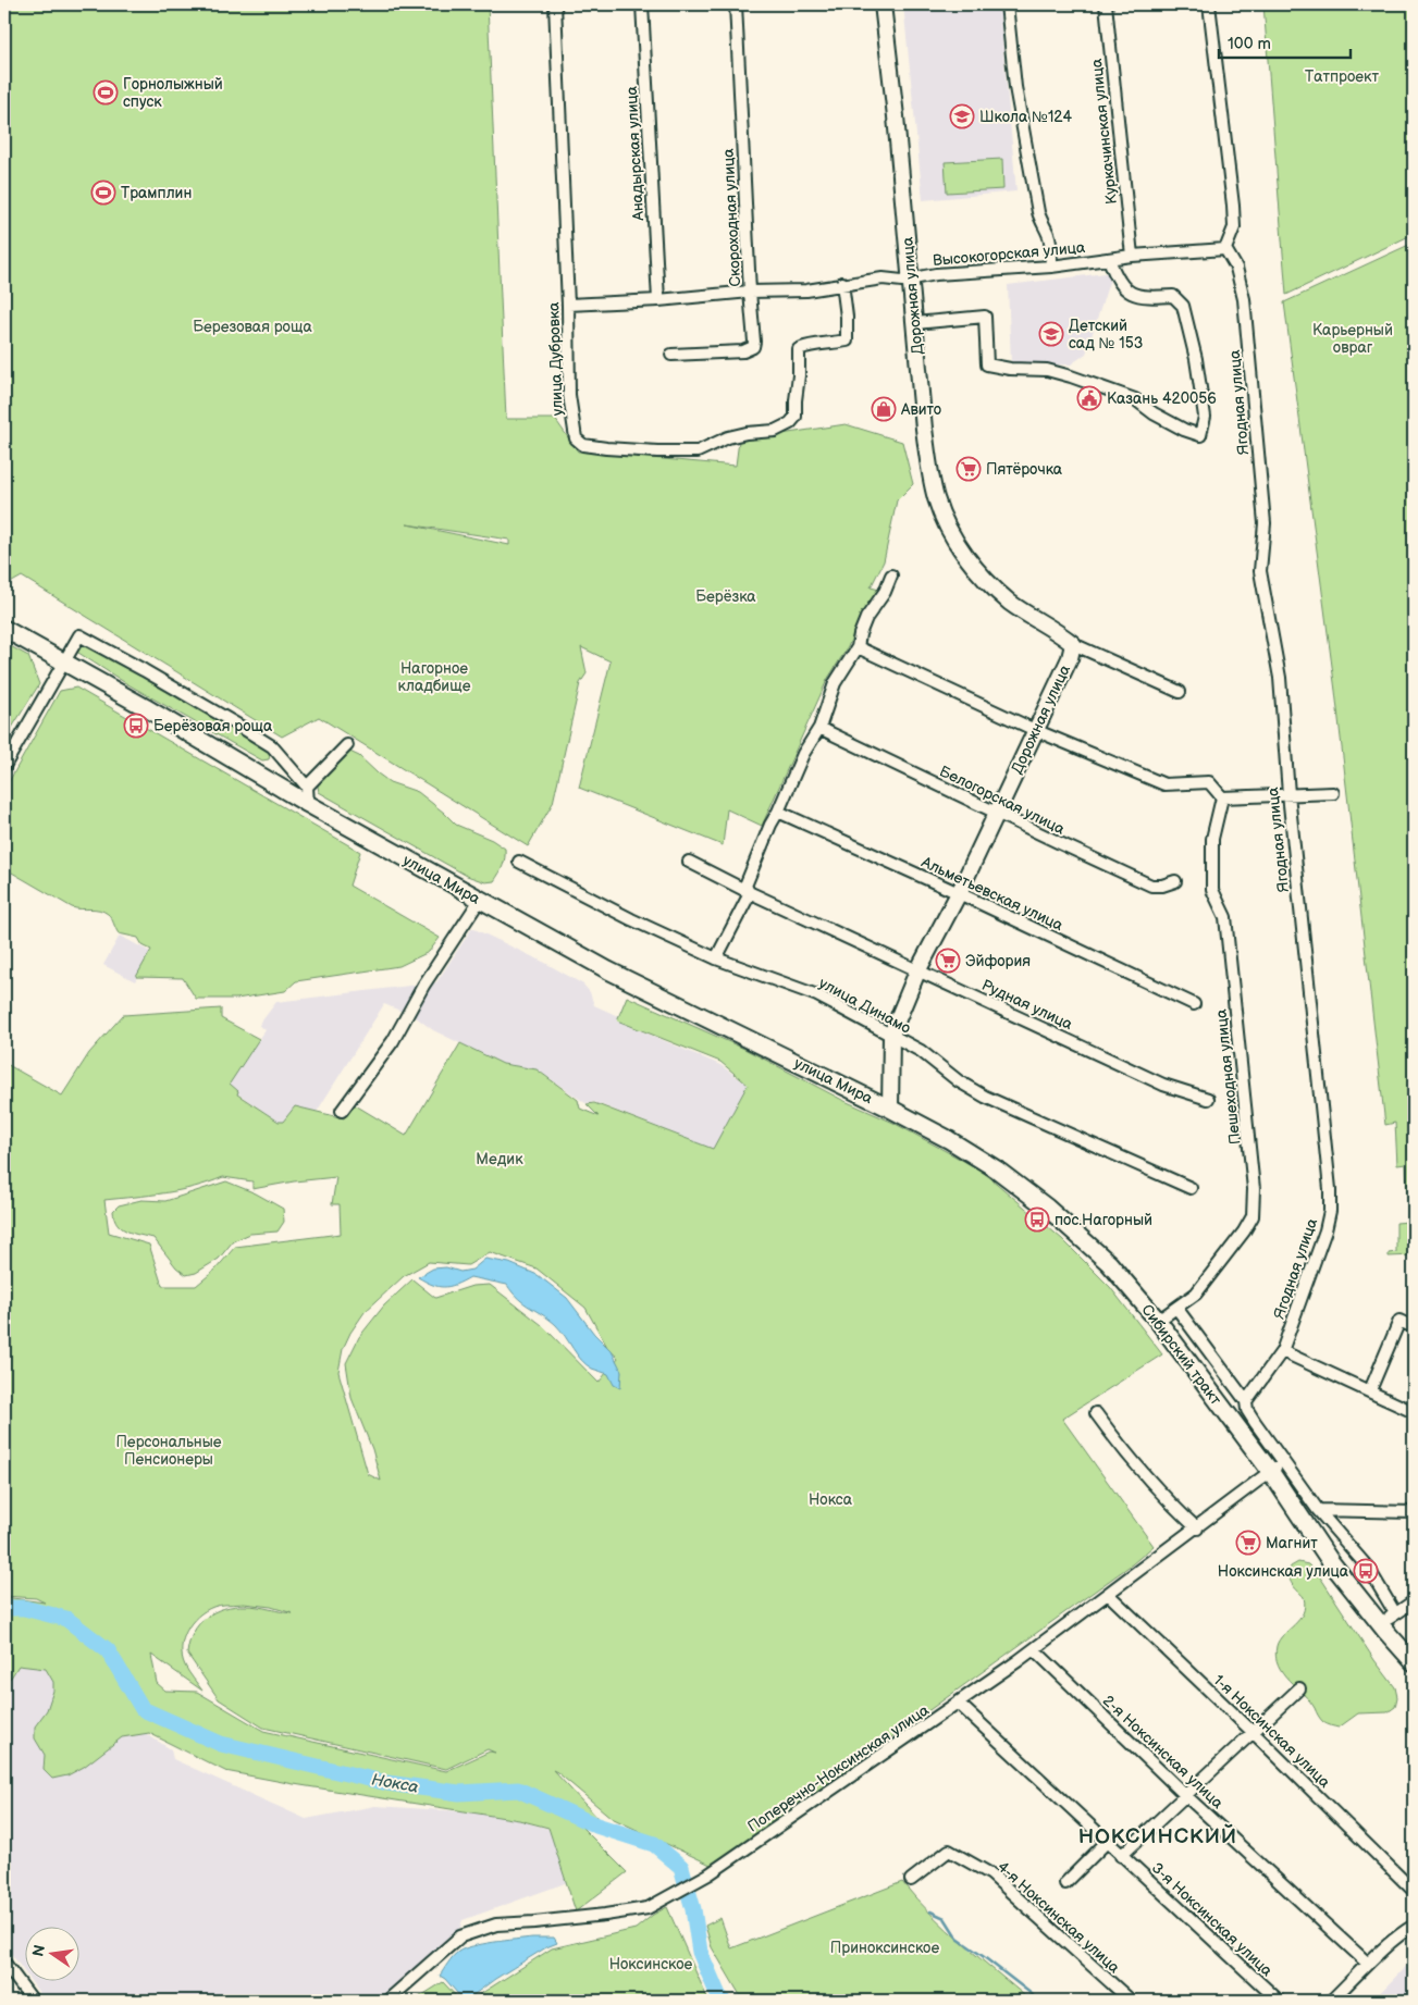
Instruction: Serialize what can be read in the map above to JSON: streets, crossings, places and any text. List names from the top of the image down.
{
  "streets": {
    "main road": ["улица Мира", "Сибирский тракт"],
    "street": [
      "Куркачинская улица",
      "Анадырская улица",
      "Скороходная улица",
      "Высокогорская улица",
      "Дорожная улица",
      "улица Дубровка",
      "Ягодная улица",
      "Белогорская улица",
      "Альметьевская улица",
      "Рудная улица",
      "улица Динамо",
      "Пешеходная улица",
      "1-я Ноксинская улица",
      "2-я Ноксинская улица",
      "Поперечно-Ноксинская улица",
      "4-я Ноксинская улица",
      "3-я Ноксинская улица"
    ]
  },
  "crossings": [
    ["Куркачинская улица", "Высокогорская улица"],
    ["Анадырская улица", "Высокогорская улица"],
    ["Скороходная улица", "Высокогорская улица"],
    ["Высокогорская улица", "Дорожная улица"],
    ["Высокогорская улица", "улица Дубровка"],
    ["Высокогорская улица", "Ягодная улица"],
    ["Дорожная улица", "Белогорская улица"],
    ["Дорожная улица", "улица Мира"],
    ["Дорожная улица", "Альметьевская улица"],
    ["Дорожная улица", "Рудная улица"],
    ["Дорожная улица", "улица Динамо"],
    ["Дорожная улица", "Сибирский тракт"],
    ["улица Мира", "Сибирский тракт"],
    ["Пешеходная улица", "Сибирский тракт"],
    ["Сибирский тракт", "Поперечно-Ноксинская улица"],
    ["1-я Ноксинская улица", "Поперечно-Ноксинская улица"],
    ["2-я Ноксинская улица", "Поперечно-Ноксинская улица"],
    ["Поперечно-Ноксинская улица", "3-я Ноксинская улица"]
  ],
  "districts": ["НОКСИНСКИЙ"],
  "water": ["Нокса"],
  "parks": [
    "Татпроект",
    "Березовая роща",
    "Карьерный овраг",
    "Берёзка",
    "Нагорное кладбище",
    "Медик",
    "Персональные Пенсионеры",
    "Нокса",
    "Приноксинское",
    "Ноксинское"
  ],
  "places": {
    "sports": ["Горнолыжный спуск", "Трамплин"],
    "school or university": ["Школа №124", "Детский сад № 153"],
    "public building": ["Казань 420056"],
    "shop": ["Авито"],
    "supermarket": ["Пятёрочка", "Эйфория", "Магнит"],
    "bus stop": ["Берёзовая роща", "пос.Нагорный", "Ноксинская улица"]
  },
  "scale_bar": "100 m",
  "north": "left"
}
